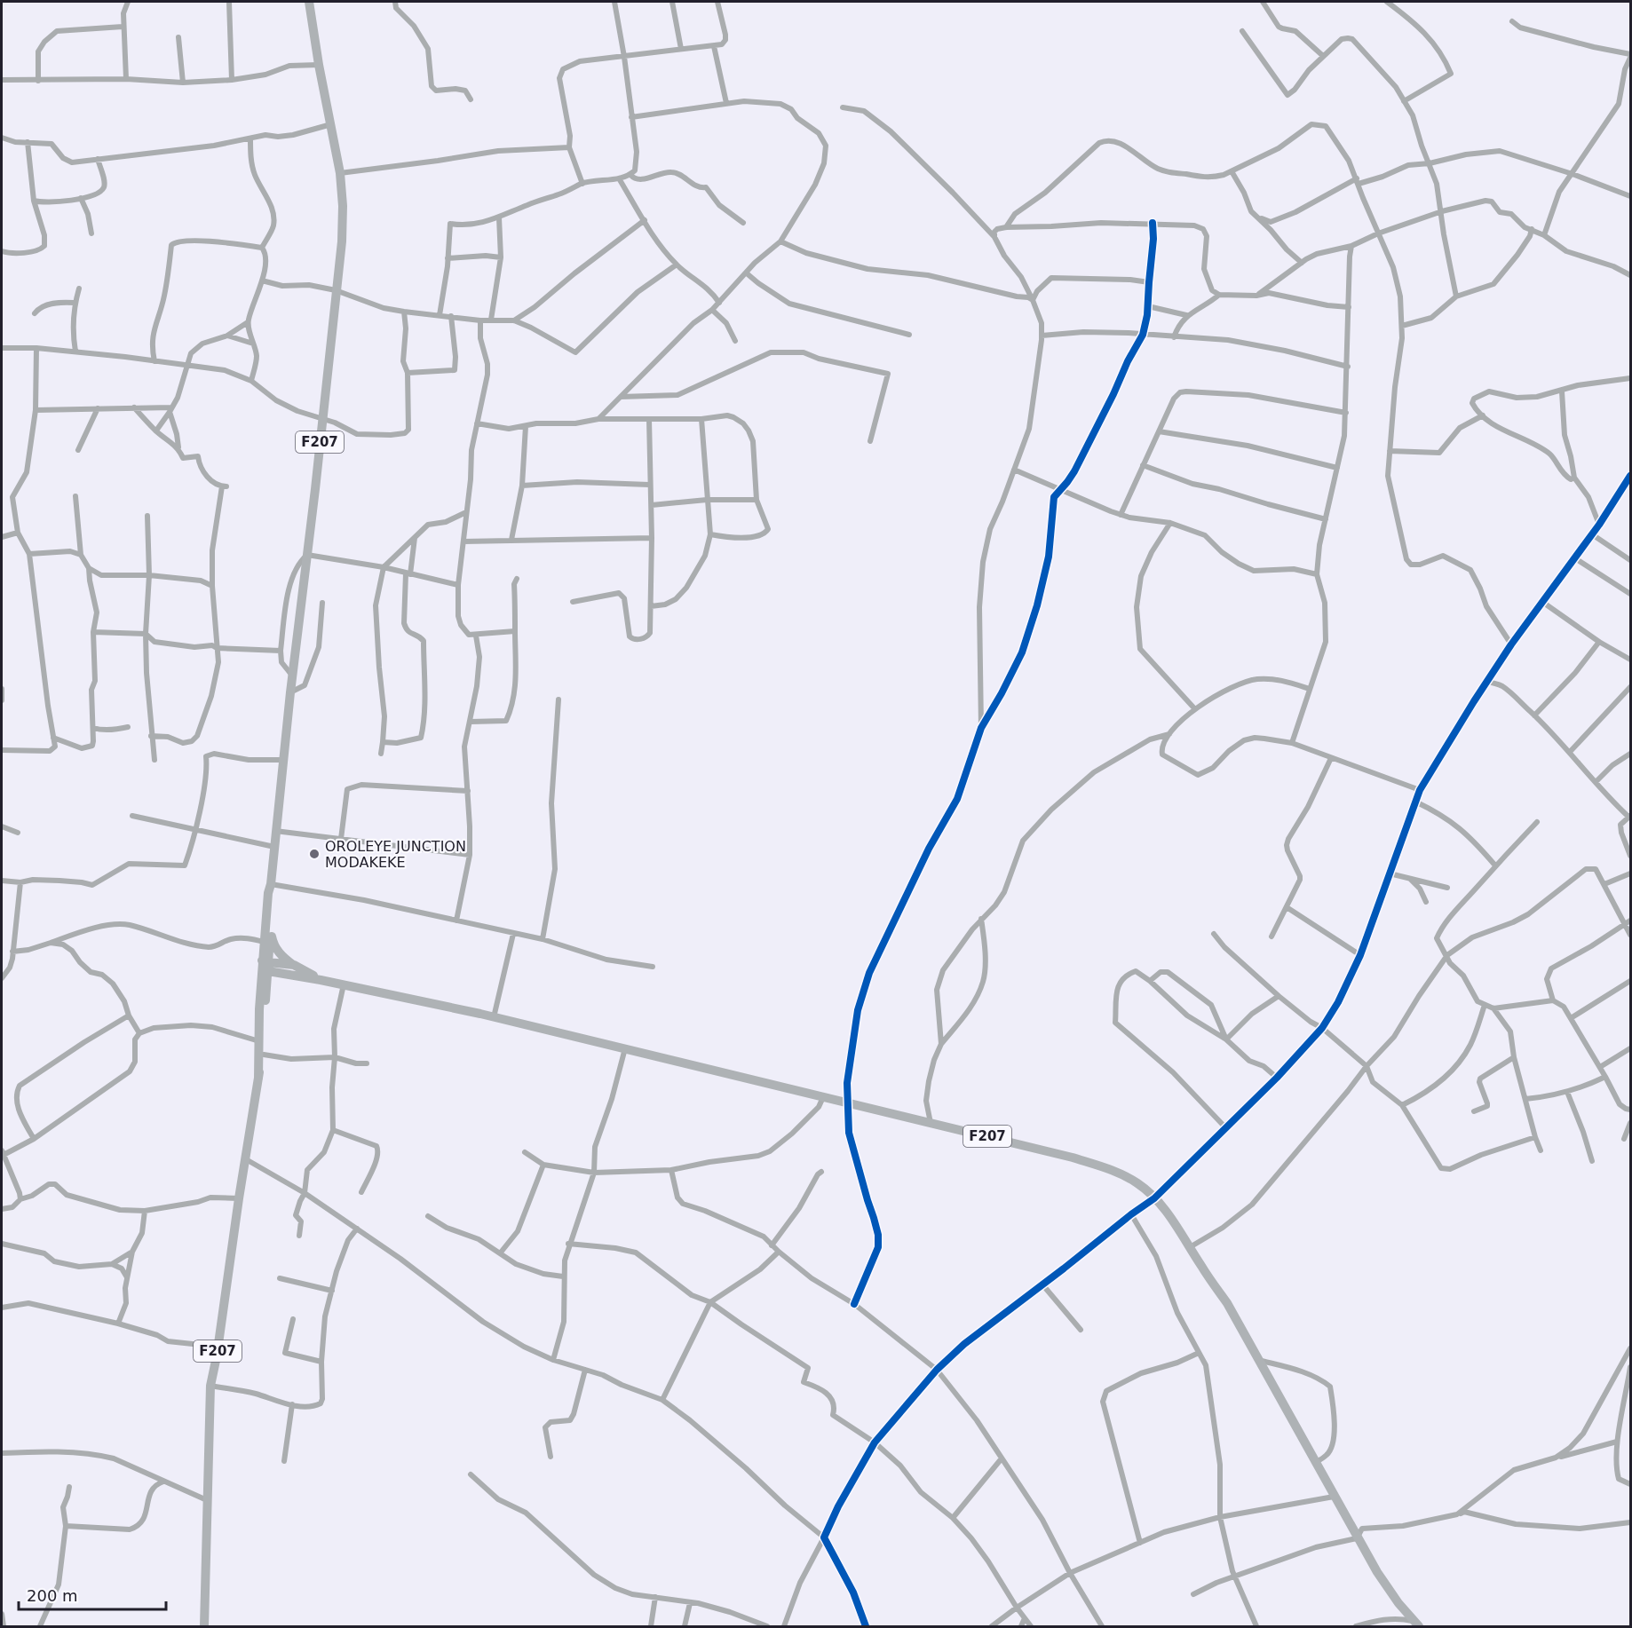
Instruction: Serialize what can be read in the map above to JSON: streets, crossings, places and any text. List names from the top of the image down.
{
  "streets": {
    "main road": ["F207"]
  },
  "places": ["OROLEYE JUNCTION MODAKEKE"],
  "scale_bar": "200 m"
}
